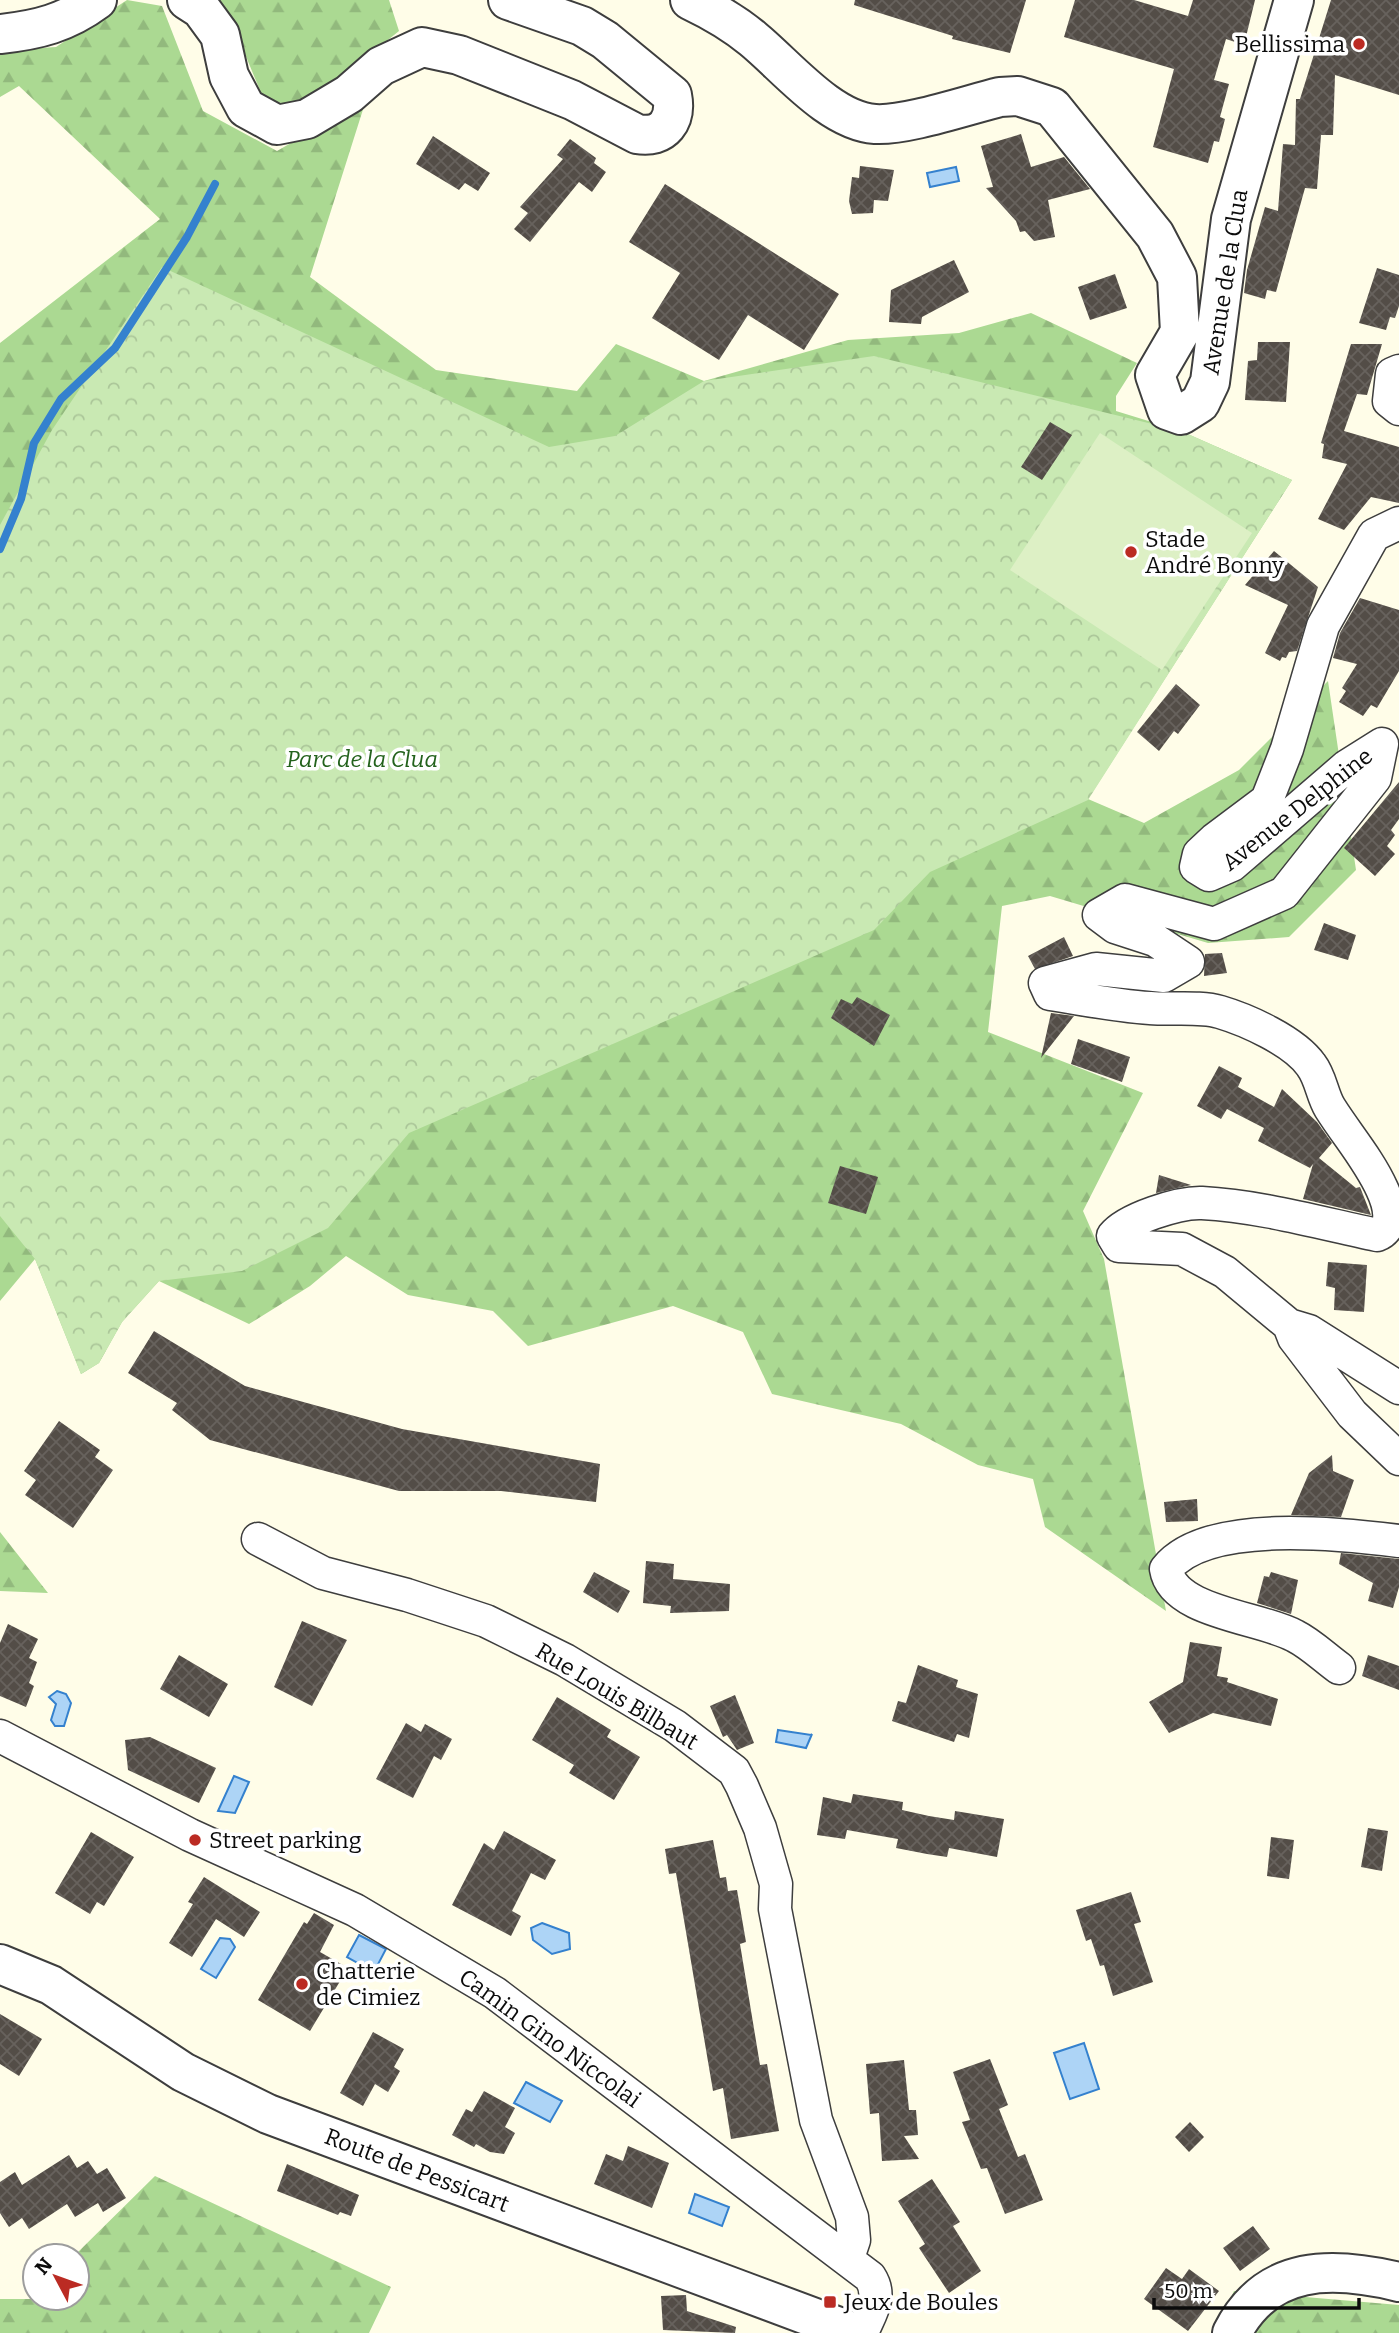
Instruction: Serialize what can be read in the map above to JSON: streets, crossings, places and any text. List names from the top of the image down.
{
  "streets": {
    "street": [
      "Avenue de la Clua",
      "Avenue Delphine",
      "Rue Louis Bilbaut",
      "Camin Gino Niccolai",
      "Route de Pessicart"
    ]
  },
  "crossings": [
    ["Rue Louis Bilbaut", "Camin Gino Niccolai"]
  ],
  "parks": ["Parc de la Clua"],
  "places": {
    "other": [
      "Bellissima",
      "Stade André Bonny",
      "Street parking",
      "Chatterie de Cimiez"
    ],
    "transit": ["Jeux de Boules"]
  },
  "scale_bar": "50 m",
  "north": "top left"
}
